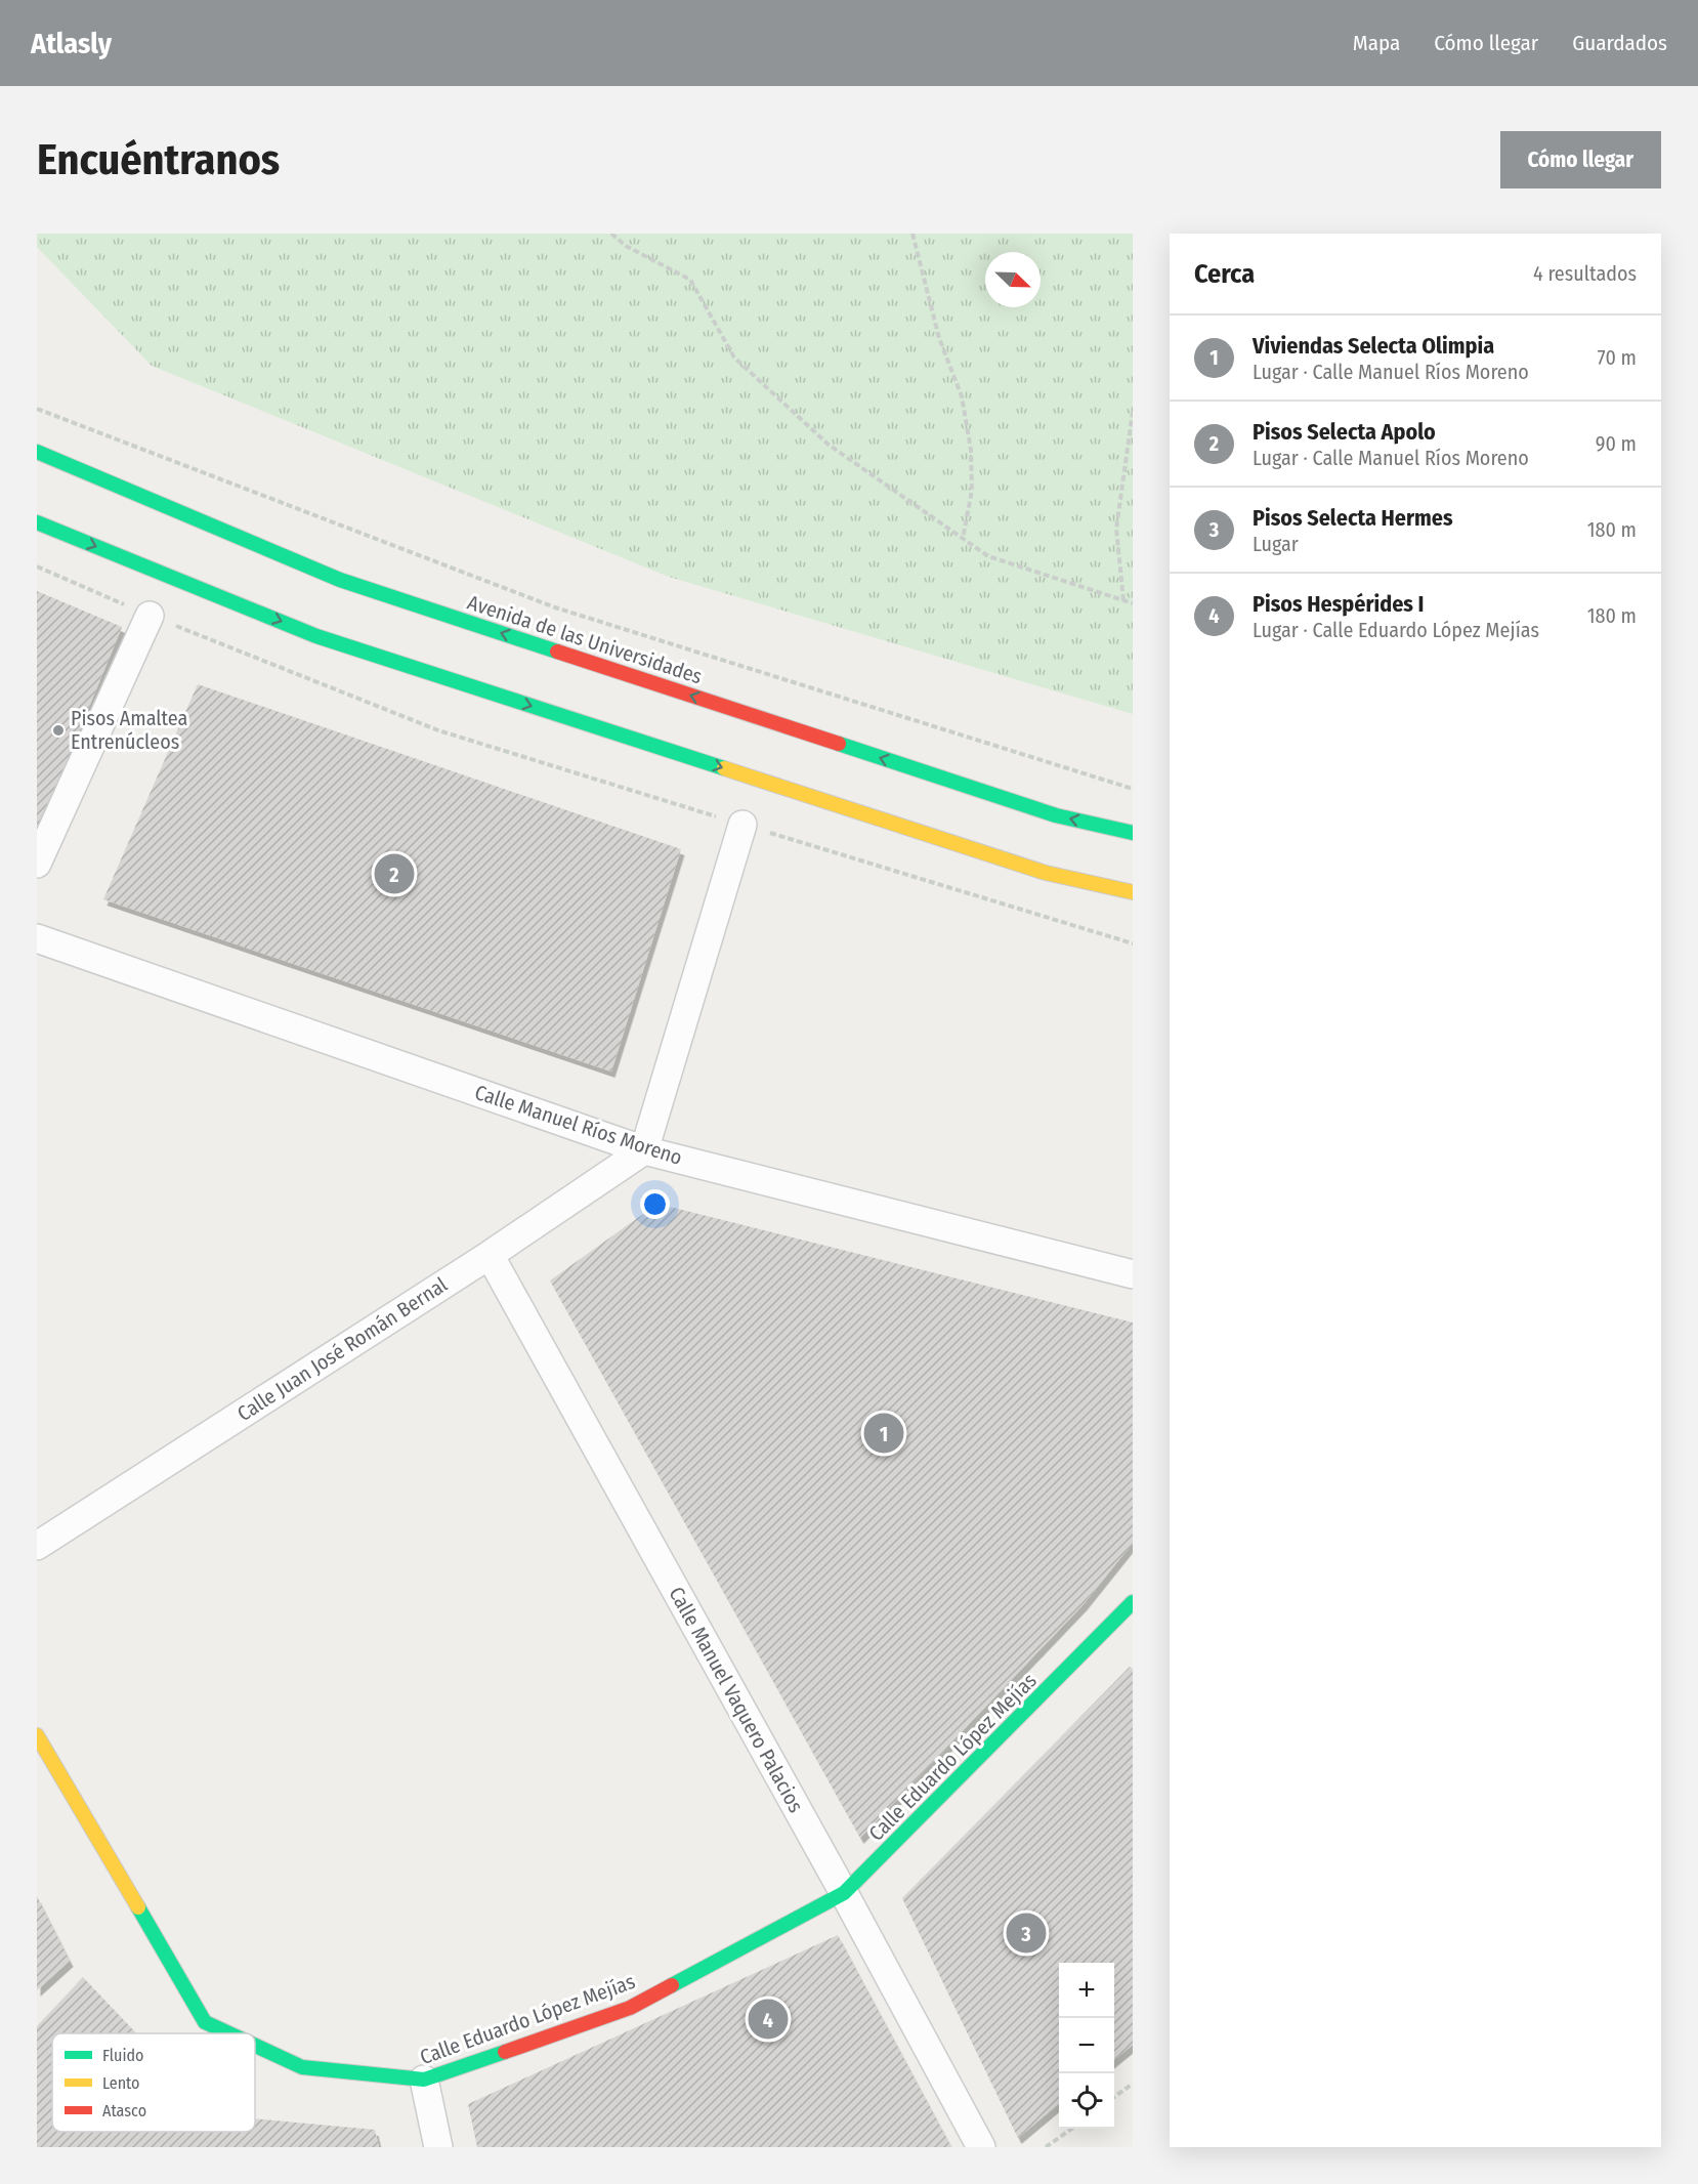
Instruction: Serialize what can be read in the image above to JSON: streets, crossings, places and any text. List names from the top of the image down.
{
  "streets": {
    "main road": ["Avenida de las Universidades", "Calle Eduardo López Mejías"],
    "street": ["Calle Manuel Ríos Moreno", "Calle Juan José Román Bernal", "Calle Manuel Vaquero Palacios"]
  },
  "crossings": [
    ["Calle Manuel Ríos Moreno", "Calle Juan José Román Bernal"],
    ["Calle Juan José Román Bernal", "Calle Manuel Vaquero Palacios"],
    ["Calle Manuel Vaquero Palacios", "Calle Eduardo López Mejías"]
  ],
  "places": ["Pisos Amaltea Entrenúcleos"],
  "legend": ["Fluido", "Lento", "Atasco"],
  "north": "bottom right",
  "page": {
    "header": "Atlasly",
    "nav": ["Mapa", "Cómo llegar", "Guardados"],
    "buttons": "Cómo llegar",
    "title": "Encuéntranos",
    "heading": ["Cerca", "4 resultados"],
    "list": [
      {
        "mark": "1",
        "name": "Viviendas Selecta Olimpia",
        "note": "Lugar · Calle Manuel Ríos Moreno",
        "value": "70 m"
      },
      {
        "mark": "2",
        "name": "Pisos Selecta Apolo",
        "note": "Lugar · Calle Manuel Ríos Moreno",
        "value": "90 m"
      },
      {
        "mark": "3",
        "name": "Pisos Selecta Hermes",
        "note": "Lugar",
        "value": "180 m"
      },
      {
        "mark": "4",
        "name": "Pisos Hespérides I",
        "note": "Lugar · Calle Eduardo López Mejías",
        "value": "180 m"
      }
    ],
    "pins": [
      "2",
      "1",
      "3",
      "4"
    ],
    "map_buttons": ["+", "−"]
  }
}
